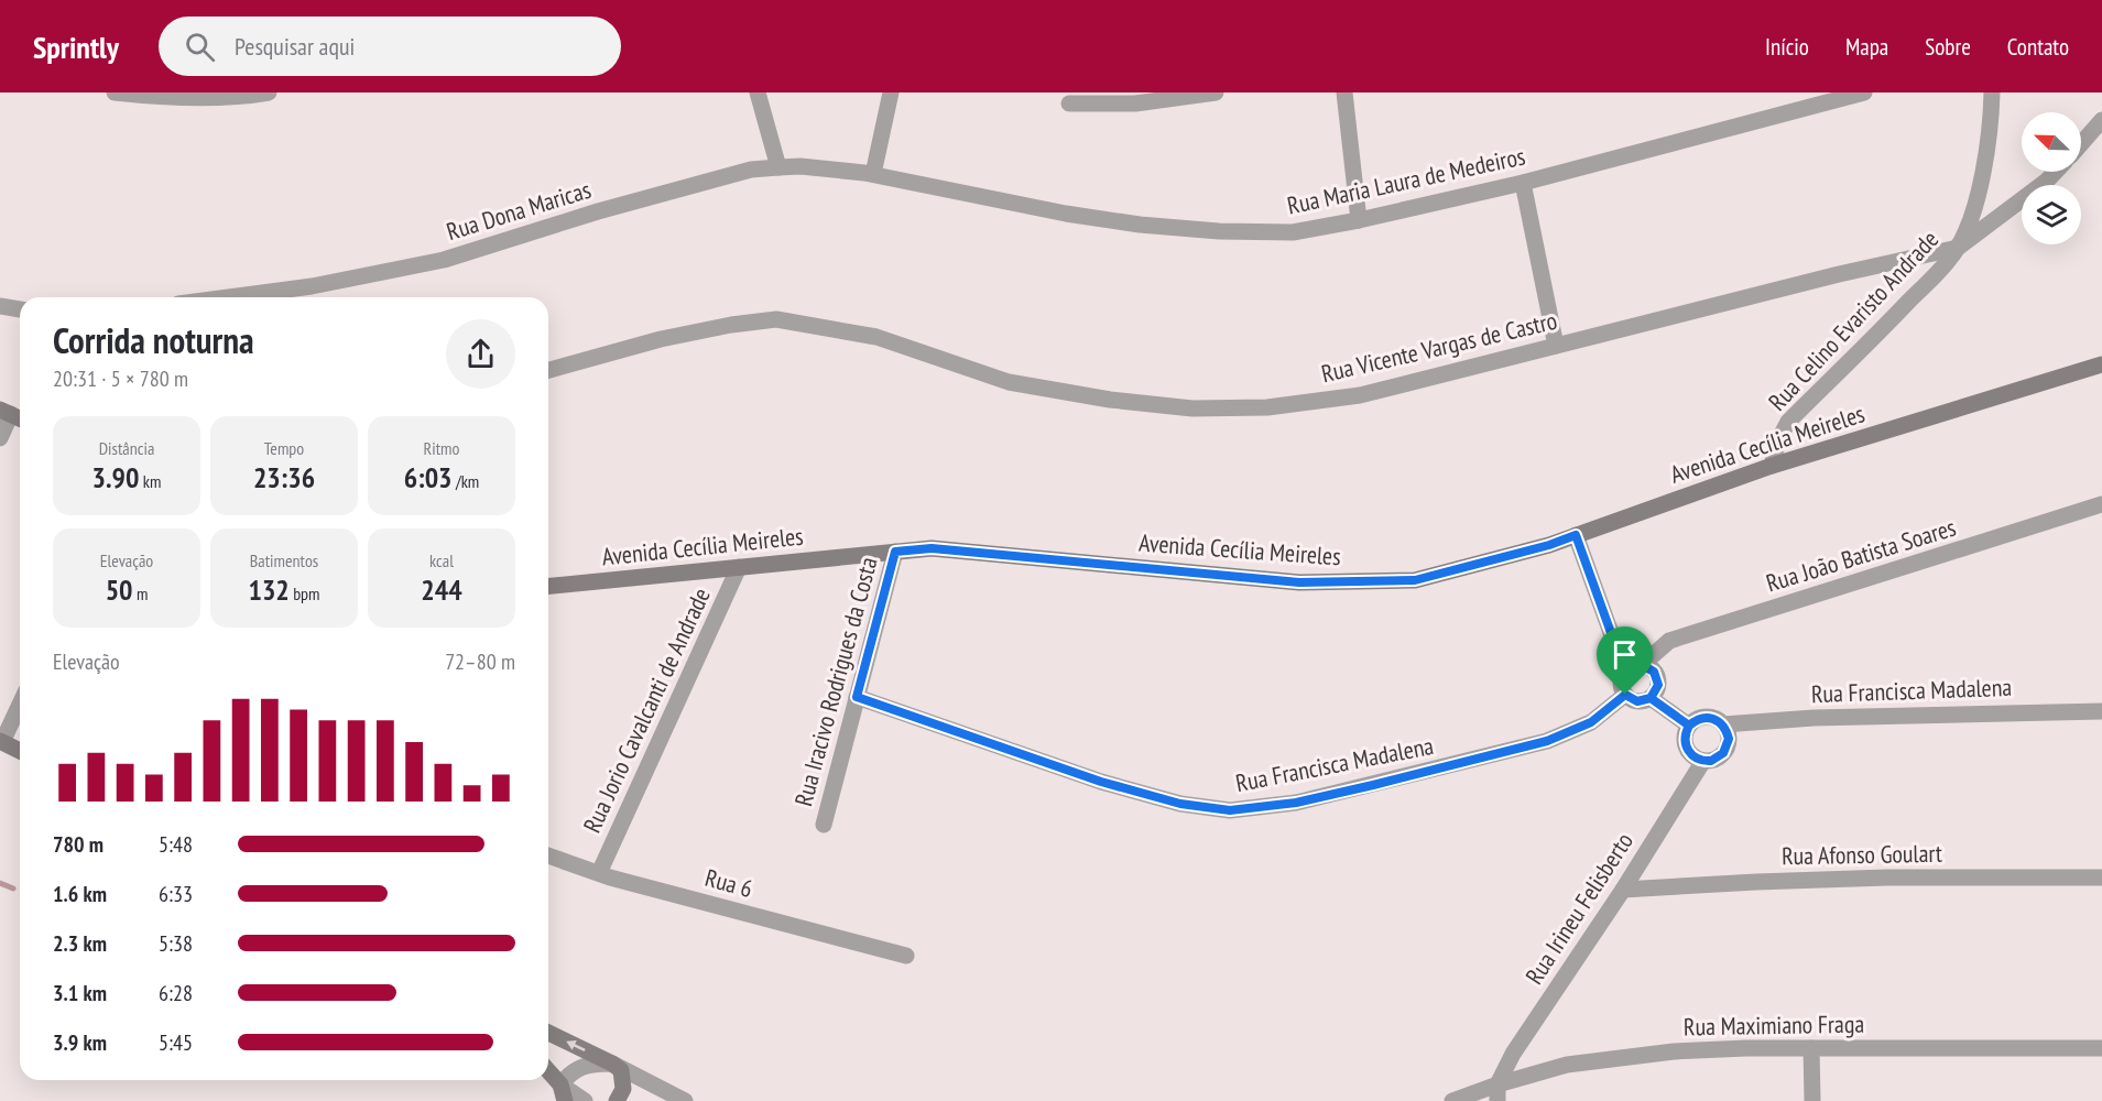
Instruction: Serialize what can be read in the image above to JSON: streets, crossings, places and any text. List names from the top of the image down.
{
  "streets": {
    "street": [
      "Rua Maria Laura de Medeiros",
      "Rua Dona Maricas",
      "Rua Celino Evaristo Andrade",
      "Rua Vicente Vargas de Castro",
      "Avenida Cecília Meireles",
      "Rua João Batista Soares",
      "Rua Iracivo Rodrigues da Costa",
      "Rua Francisca Madalena",
      "Rua Jorio Cavalcanti de Andrade",
      "Rua Afonso Goulart",
      "Rua 6",
      "Rua Irineu Felisberto",
      "Rua Maximiano Fraga"
    ]
  },
  "crossings": [
    ["Rua Maria Laura de Medeiros", "Rua Dona Maricas"],
    ["Rua Celino Evaristo Andrade", "Rua Vicente Vargas de Castro"],
    ["Rua Celino Evaristo Andrade", "Avenida Cecília Meireles"],
    ["Avenida Cecília Meireles", "Rua Iracivo Rodrigues da Costa"],
    ["Avenida Cecília Meireles", "Rua Jorio Cavalcanti de Andrade"],
    ["Rua João Batista Soares", "Rua Francisca Madalena"],
    ["Rua Iracivo Rodrigues da Costa", "Rua Francisca Madalena"],
    ["Rua Francisca Madalena", "Rua Irineu Felisberto"],
    ["Rua Jorio Cavalcanti de Andrade", "Rua 6"],
    ["Rua Afonso Goulart", "Rua Irineu Felisberto"],
    ["Rua Irineu Felisberto", "Rua Maximiano Fraga"]
  ],
  "north": "top left",
  "page": {
    "header": "Sprintly",
    "search": "Pesquisar aqui",
    "nav": [
      "Início",
      "Mapa",
      "Sobre",
      "Contato"
    ],
    "heading": ["Corrida noturna", "20:31 · 5 × 780 m"],
    "stats": [
      ["Distância", "3.90 km"],
      ["Tempo", "23:36"],
      ["Ritmo", "6:03 /km"],
      ["Elevação", "50 m"],
      ["Batimentos", "132 bpm"],
      ["kcal", "244"]
    ],
    "chart": ["Elevação", "72–80 m"],
    "list": [
      {
        "name": "780 m",
        "note": "5:48"
      },
      {
        "name": "1.6 km",
        "note": "6:33"
      },
      {
        "name": "2.3 km",
        "note": "5:38"
      },
      {
        "name": "3.1 km",
        "note": "6:28"
      },
      {
        "name": "3.9 km",
        "note": "5:45"
      }
    ]
  }
}
